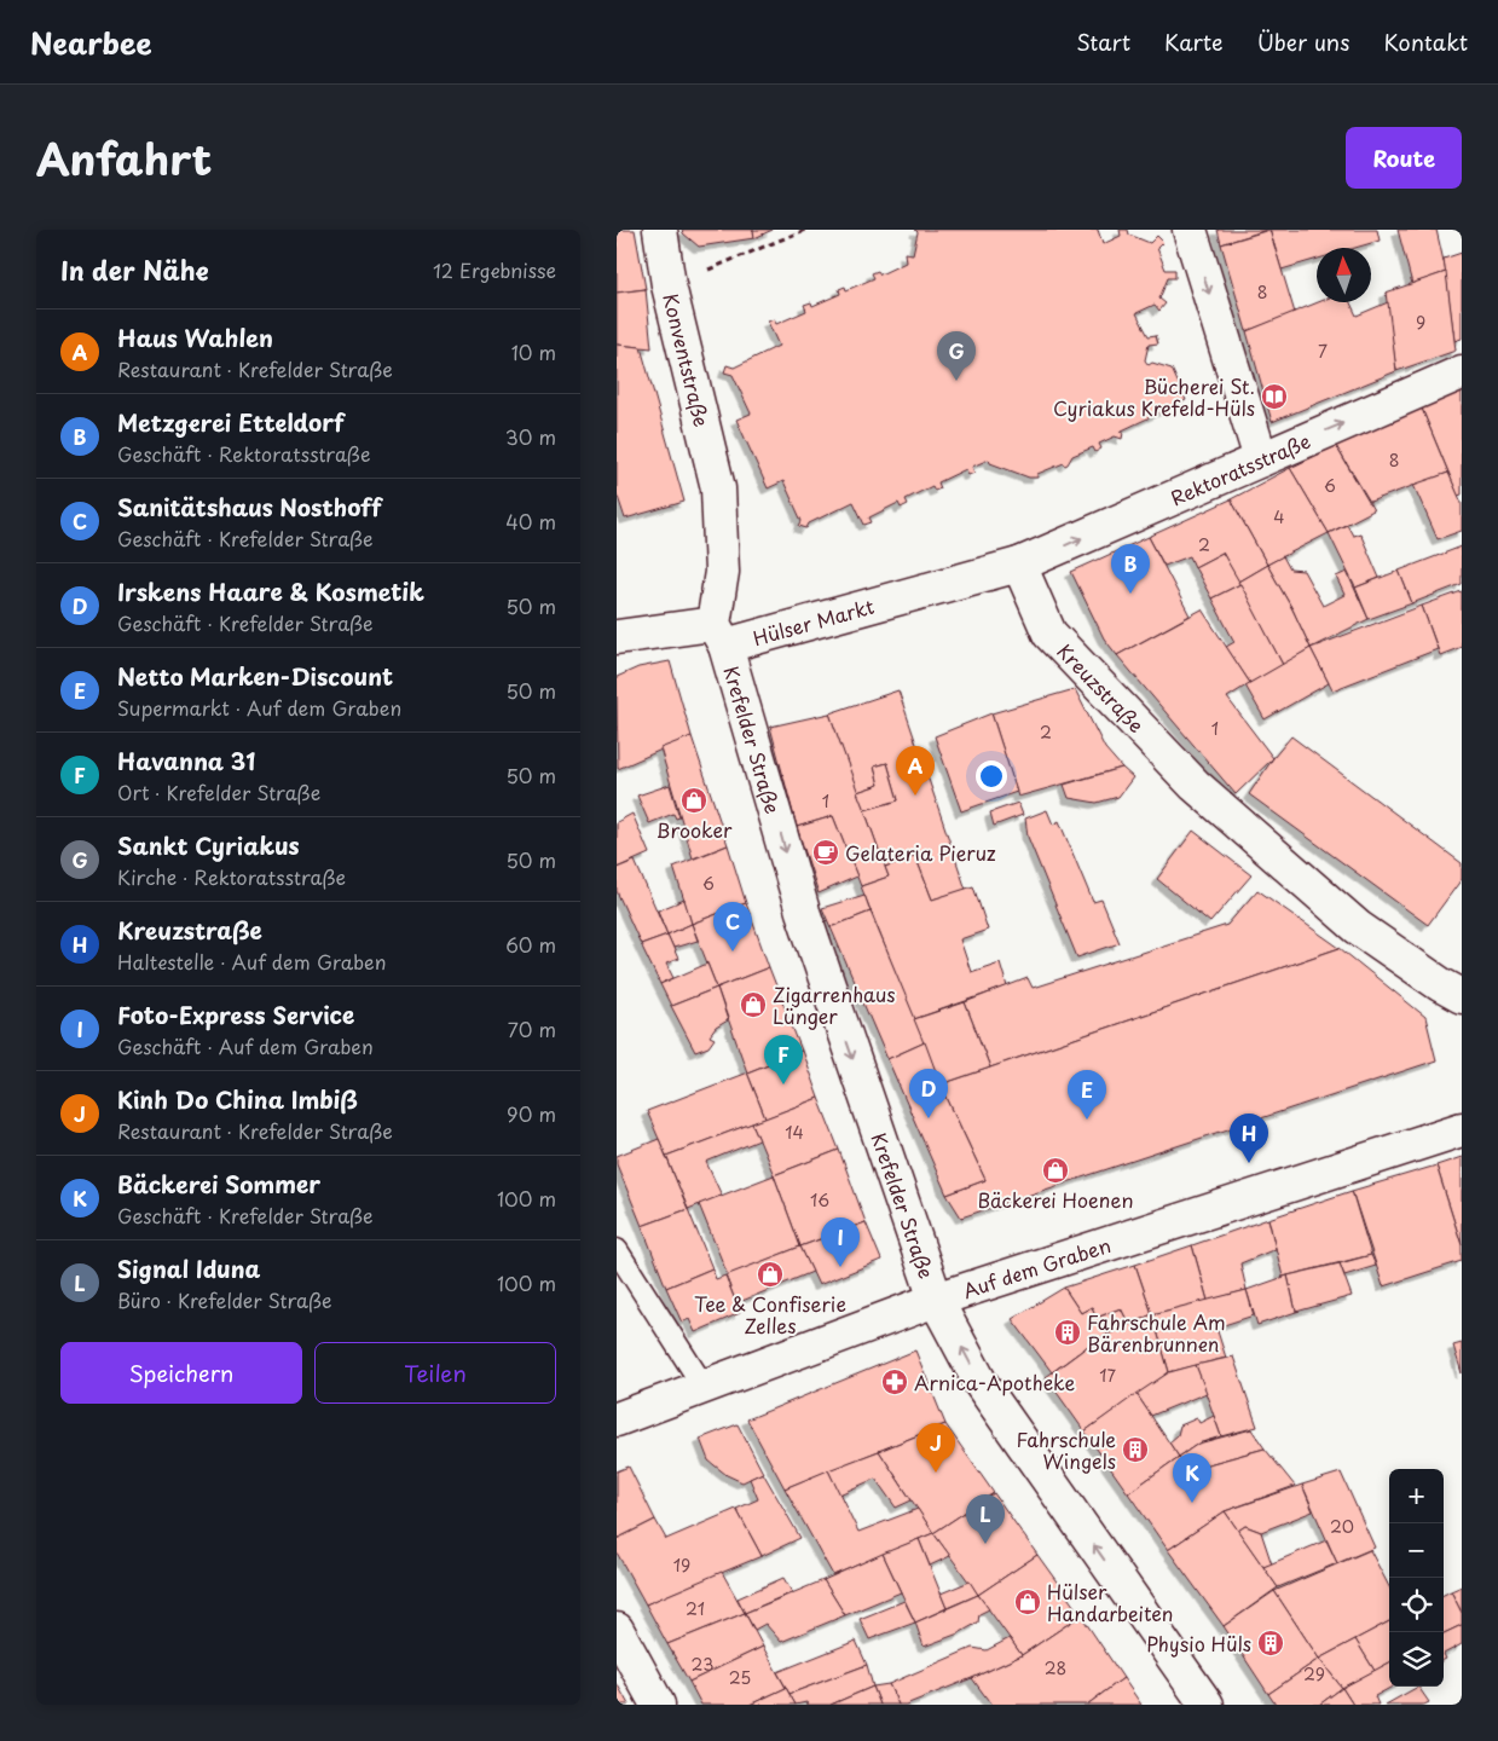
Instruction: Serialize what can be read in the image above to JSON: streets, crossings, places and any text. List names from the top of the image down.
{
  "streets": {
    "street": [
      "Konventstraße",
      "Rektoratsstraße",
      "Hülser Markt",
      "Kreuzstraße",
      "Krefelder Straße",
      "Auf dem Graben"
    ]
  },
  "crossings": [
    ["Konventstraße", "Hülser Markt"],
    ["Konventstraße", "Krefelder Straße"],
    ["Rektoratsstraße", "Hülser Markt"],
    ["Rektoratsstraße", "Kreuzstraße"],
    ["Hülser Markt", "Kreuzstraße"],
    ["Hülser Markt", "Krefelder Straße"],
    ["Krefelder Straße", "Auf dem Graben"]
  ],
  "one_way": ["Rektoratsstraße"],
  "places": {
    "library": ["Bücherei St. Cyriakus Krefeld-Hüls"],
    "shop": [
      "Brooker",
      "Zigarrenhaus Lünger",
      "Bäckerei Hoenen",
      "Tee & Confiserie Zelles",
      "Hülser Handarbeiten"
    ],
    "cafe": ["Gelateria Pieruz"],
    "building": ["Fahrschule Am Bärenbrunnen", "Fahrschule Wingels", "Physio Hüls"],
    "pharmacy": ["Arnica-Apotheke"]
  },
  "house_numbers": [
    "8",
    "9",
    "7",
    "8",
    "6",
    "4",
    "2",
    "1",
    "2",
    "1",
    "6",
    "14",
    "16",
    "17",
    "20",
    "19",
    "21",
    "23",
    "28",
    "29",
    "25"
  ],
  "north": "top",
  "page": {
    "header": "Nearbee",
    "nav": [
      "Start",
      "Karte",
      "Über uns",
      "Kontakt"
    ],
    "title": "Anfahrt",
    "buttons": [
      "Route",
      ["Speichern", "Teilen"]
    ],
    "heading": ["In der Nähe", "12 Ergebnisse"],
    "list": [
      {
        "mark": "A",
        "name": "Haus Wahlen",
        "note": "Restaurant · Krefelder Straße",
        "value": "10 m"
      },
      {
        "mark": "B",
        "name": "Metzgerei Etteldorf",
        "note": "Geschäft · Rektoratsstraße",
        "value": "30 m"
      },
      {
        "mark": "C",
        "name": "Sanitätshaus Nosthoff",
        "note": "Geschäft · Krefelder Straße",
        "value": "40 m"
      },
      {
        "mark": "D",
        "name": "Irskens Haare & Kosmetik",
        "note": "Geschäft · Krefelder Straße",
        "value": "50 m"
      },
      {
        "mark": "E",
        "name": "Netto Marken-Discount",
        "note": "Supermarkt · Auf dem Graben",
        "value": "50 m"
      },
      {
        "mark": "F",
        "name": "Havanna 31",
        "note": "Ort · Krefelder Straße",
        "value": "50 m"
      },
      {
        "mark": "G",
        "name": "Sankt Cyriakus",
        "note": "Kirche · Rektoratsstraße",
        "value": "50 m"
      },
      {
        "mark": "H",
        "name": "Kreuzstraße",
        "note": "Haltestelle · Auf dem Graben",
        "value": "60 m"
      },
      {
        "mark": "I",
        "name": "Foto-Express Service",
        "note": "Geschäft · Auf dem Graben",
        "value": "70 m"
      },
      {
        "mark": "J",
        "name": "Kinh Do China Imbiß",
        "note": "Restaurant · Krefelder Straße",
        "value": "90 m"
      },
      {
        "mark": "K",
        "name": "Bäckerei Sommer",
        "note": "Geschäft · Krefelder Straße",
        "value": "100 m"
      },
      {
        "mark": "L",
        "name": "Signal Iduna",
        "note": "Büro · Krefelder Straße",
        "value": "100 m"
      }
    ],
    "pins": [
      "G",
      "B",
      "A",
      "C",
      "F",
      "D",
      "E",
      "H",
      "I",
      "J",
      "K",
      "L"
    ],
    "map_buttons": ["+", "−"]
  }
}
